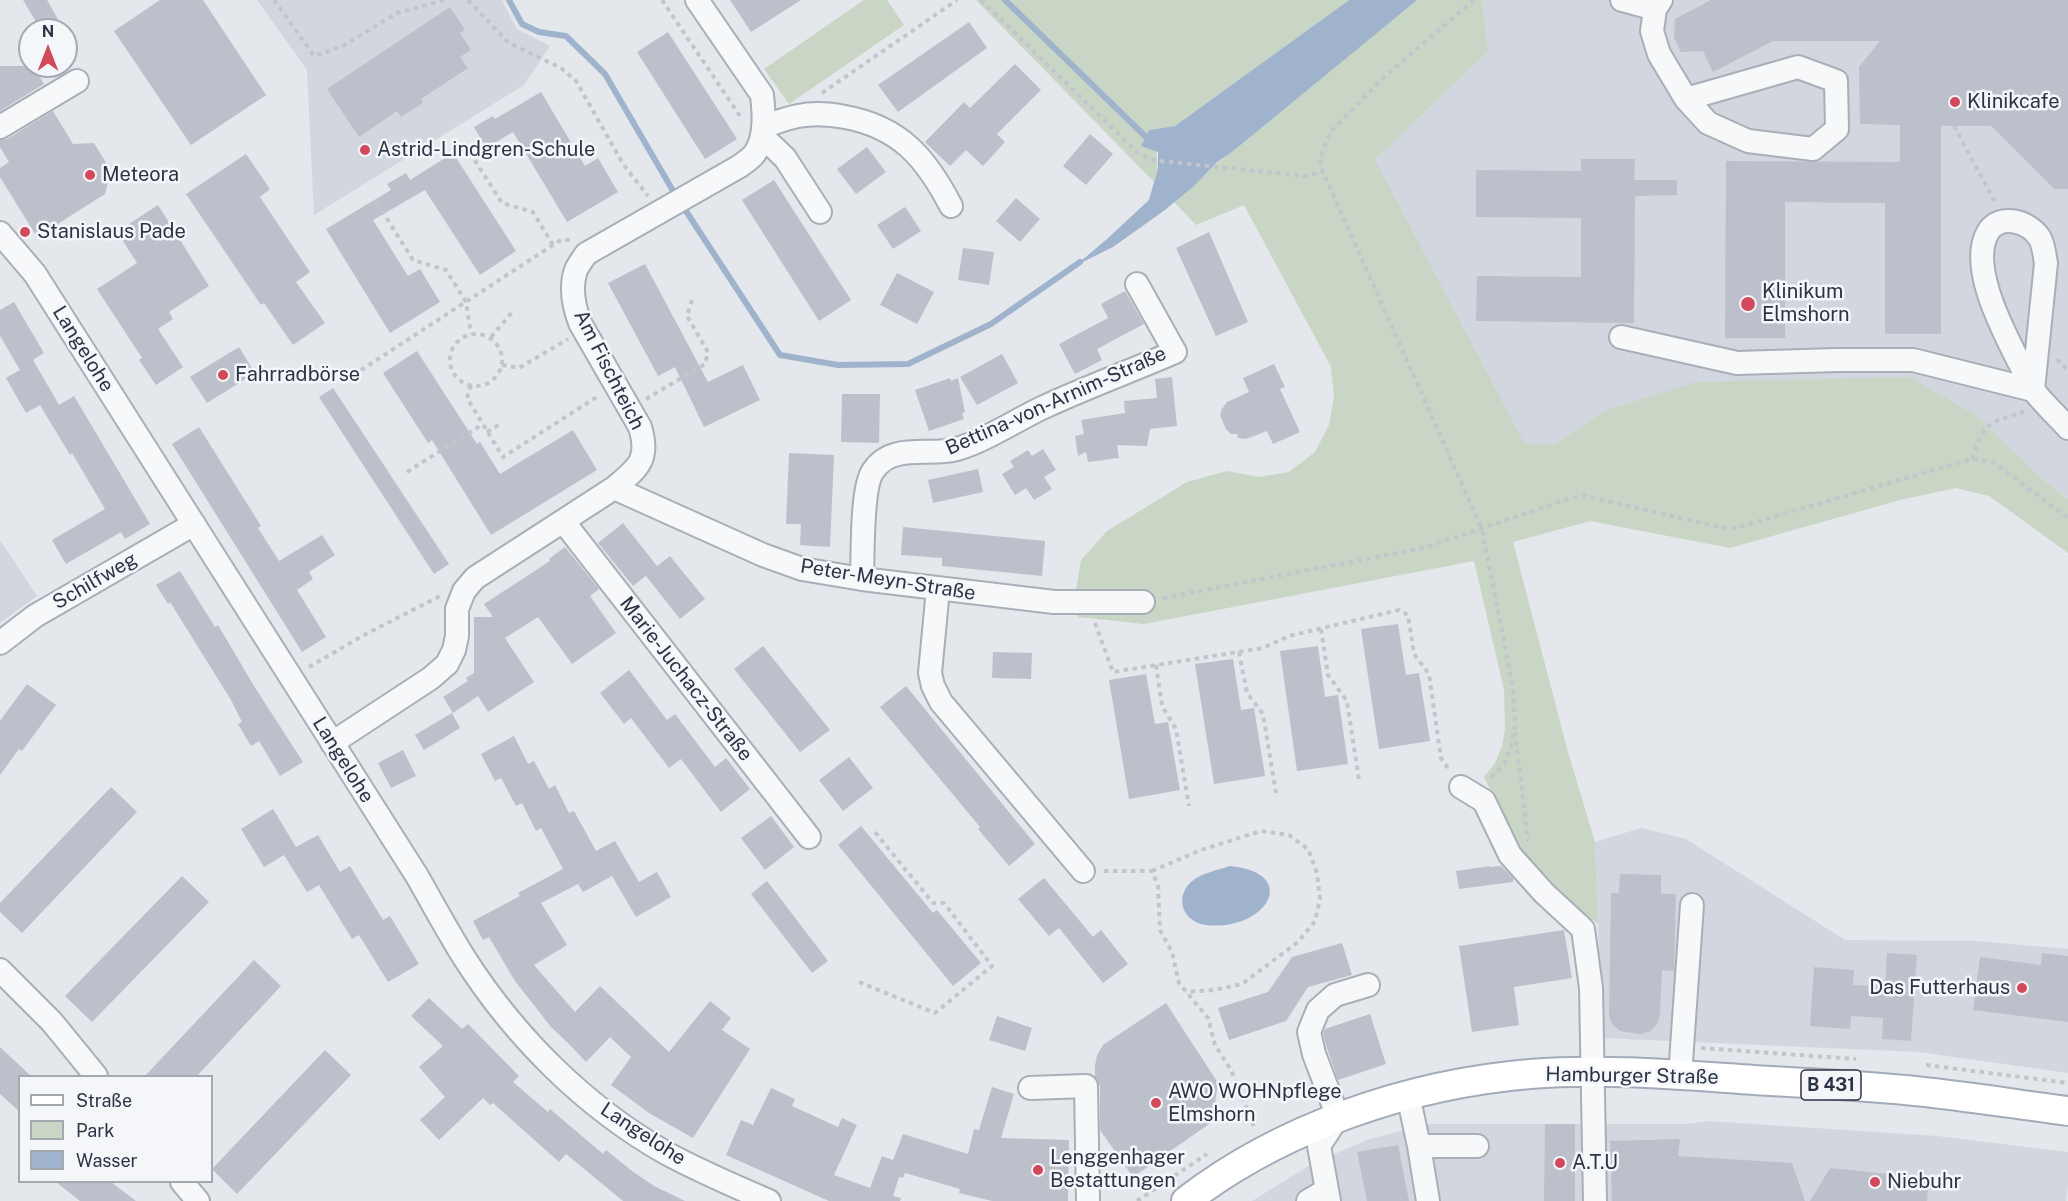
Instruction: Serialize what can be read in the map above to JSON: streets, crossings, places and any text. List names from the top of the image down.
{
  "streets": {
    "main road": ["Hamburger Straße", "B 431"],
    "street": [
      "Langelohe",
      "Am Fischteich",
      "Bettina-von-Arnim-Straße",
      "Peter-Meyn-Straße",
      "Schilfweg",
      "Marie-Juchacz-Straße"
    ]
  },
  "crossings": [
    ["Langelohe", "Am Fischteich"],
    ["Langelohe", "Schilfweg"],
    ["Am Fischteich", "Peter-Meyn-Straße"],
    ["Am Fischteich", "Marie-Juchacz-Straße"],
    ["Bettina-von-Arnim-Straße", "Peter-Meyn-Straße"]
  ],
  "places": [
    "Klinikcafe",
    "Astrid-Lindgren-Schule",
    "Meteora",
    "Stanislaus Pade",
    "Klinikum Elmshorn",
    "Fahrradbörse",
    "Das Futterhaus",
    "AWO WOHNpflege Elmshorn",
    "A.T.U",
    "Lenggenhager Bestattungen",
    "Niebuhr"
  ],
  "legend": ["Straße", "Park", "Wasser"],
  "north": "top"
}
